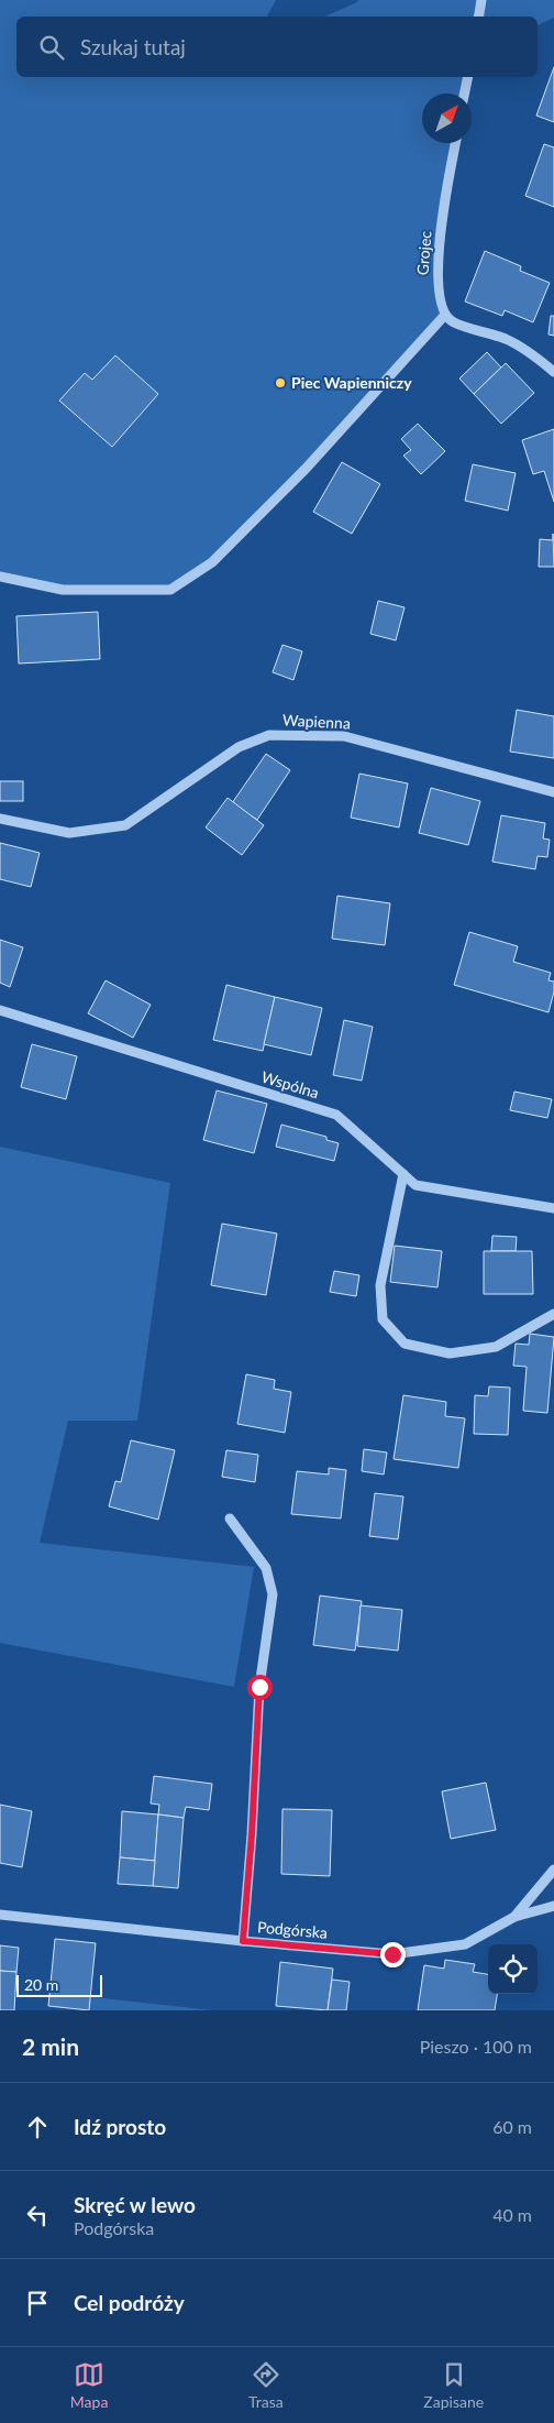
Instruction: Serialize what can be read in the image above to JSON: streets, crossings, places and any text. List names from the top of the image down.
{
  "streets": {
    "street": [
      "Grojec",
      "Wapienna",
      "Wspólna",
      "Podgórska"
    ]
  },
  "places": ["Piec Wapienniczy"],
  "scale_bar": "20 m",
  "north": "top right",
  "page": {
    "search": "Szukaj tutaj",
    "scale": "20 m",
    "heading": ["2 min", "Pieszo · 100 m"],
    "list": [
      ["Idź prosto", "60 m"],
      ["Skręć w lewo", "Podgórska", "40 m"],
      "Cel podróży"
    ],
    "nav": ["Mapa", "Trasa", "Zapisane"]
  }
}
